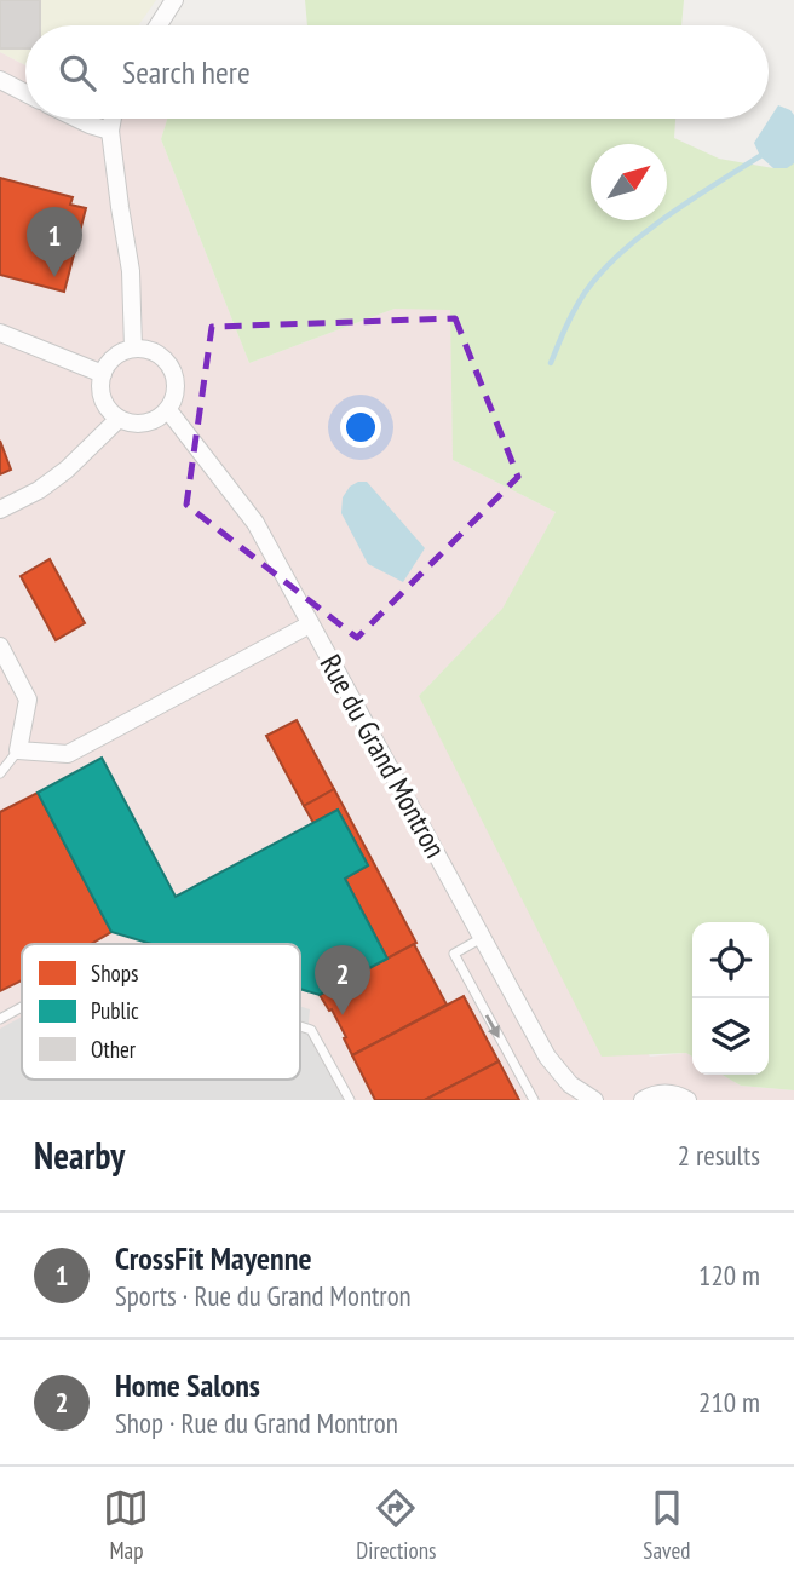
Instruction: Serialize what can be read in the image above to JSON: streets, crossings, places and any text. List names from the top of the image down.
{
  "streets": {
    "street": ["Rue du Grand Montron"]
  },
  "legend": ["Shops", "Public", "Other"],
  "north": "top right",
  "page": {
    "search": "Search here",
    "pins": ["1", "2"],
    "heading": ["Nearby", "2 results"],
    "list": [
      {
        "mark": "1",
        "name": "CrossFit Mayenne",
        "note": "Sports · Rue du Grand Montron",
        "value": "120 m"
      },
      {
        "mark": "2",
        "name": "Home Salons",
        "note": "Shop · Rue du Grand Montron",
        "value": "210 m"
      }
    ],
    "nav": ["Map", "Directions", "Saved"]
  }
}
